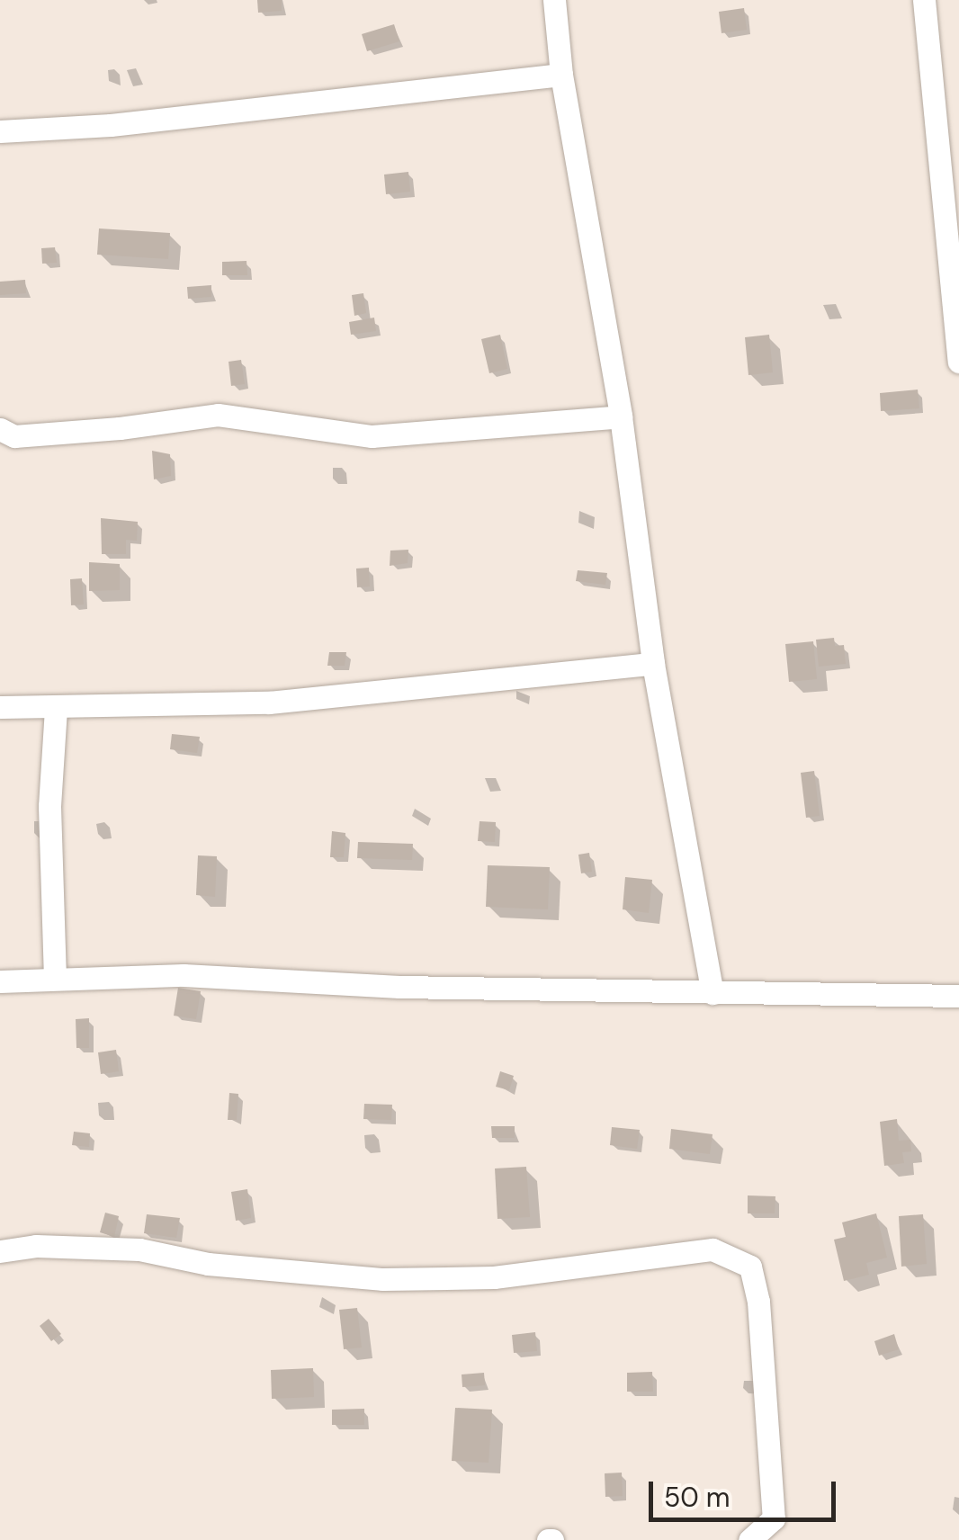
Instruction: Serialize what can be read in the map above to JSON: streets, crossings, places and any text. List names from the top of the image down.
{
  "scale_bar": "50 m"
}
